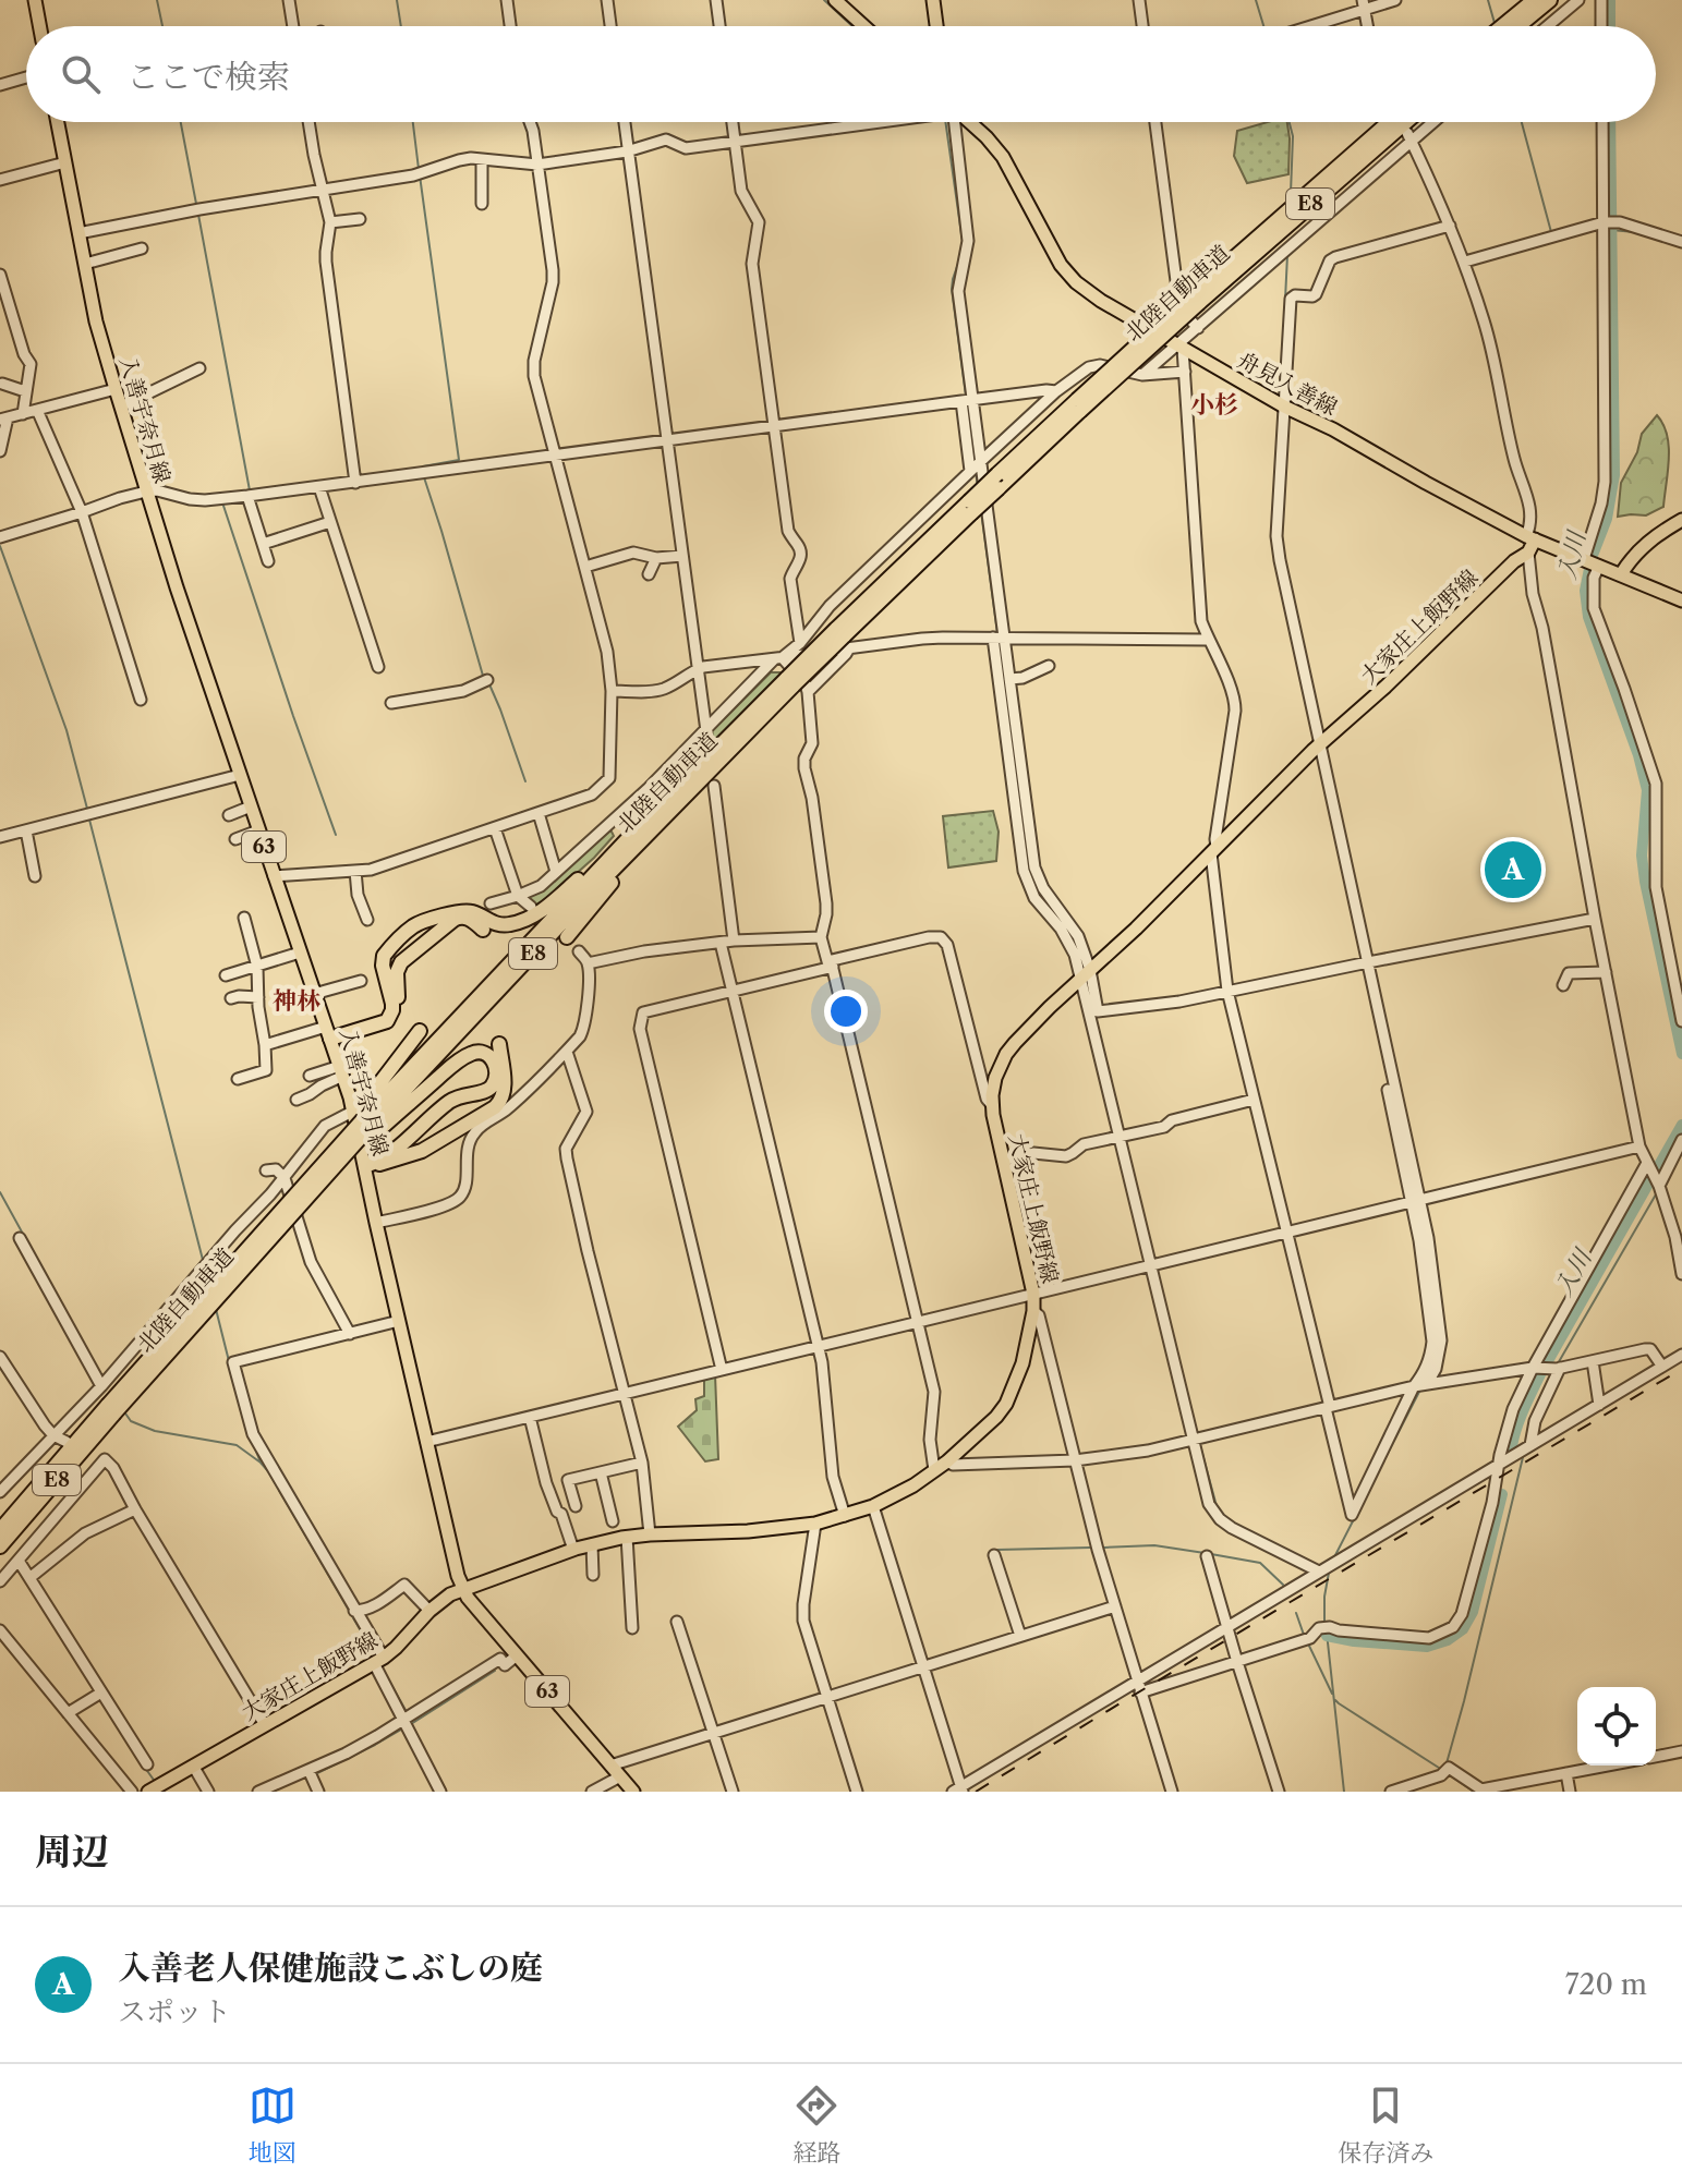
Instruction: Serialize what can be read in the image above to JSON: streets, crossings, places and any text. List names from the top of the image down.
{
  "streets": {
    "highway": ["E8", "北陸自動車道"],
    "main road": [
      "舟見入善線",
      "入善宇奈月線",
      "大家庄上飯野線",
      "63"
    ]
  },
  "crossings": [
    ["北陸自動車道", "入善宇奈月線"],
    ["舟見入善線", "大家庄上飯野線"],
    ["入善宇奈月線", "大家庄上飯野線"]
  ],
  "districts": ["小杉", "神林"],
  "water": ["入川"],
  "page": {
    "search": "ここで検索",
    "pins": "A",
    "heading": "周辺",
    "list": [
      {
        "mark": "A",
        "name": "入善老人保健施設こぶしの庭",
        "note": "スポット",
        "value": "720 m"
      }
    ],
    "nav": ["地図", "経路", "保存済み"]
  }
}
